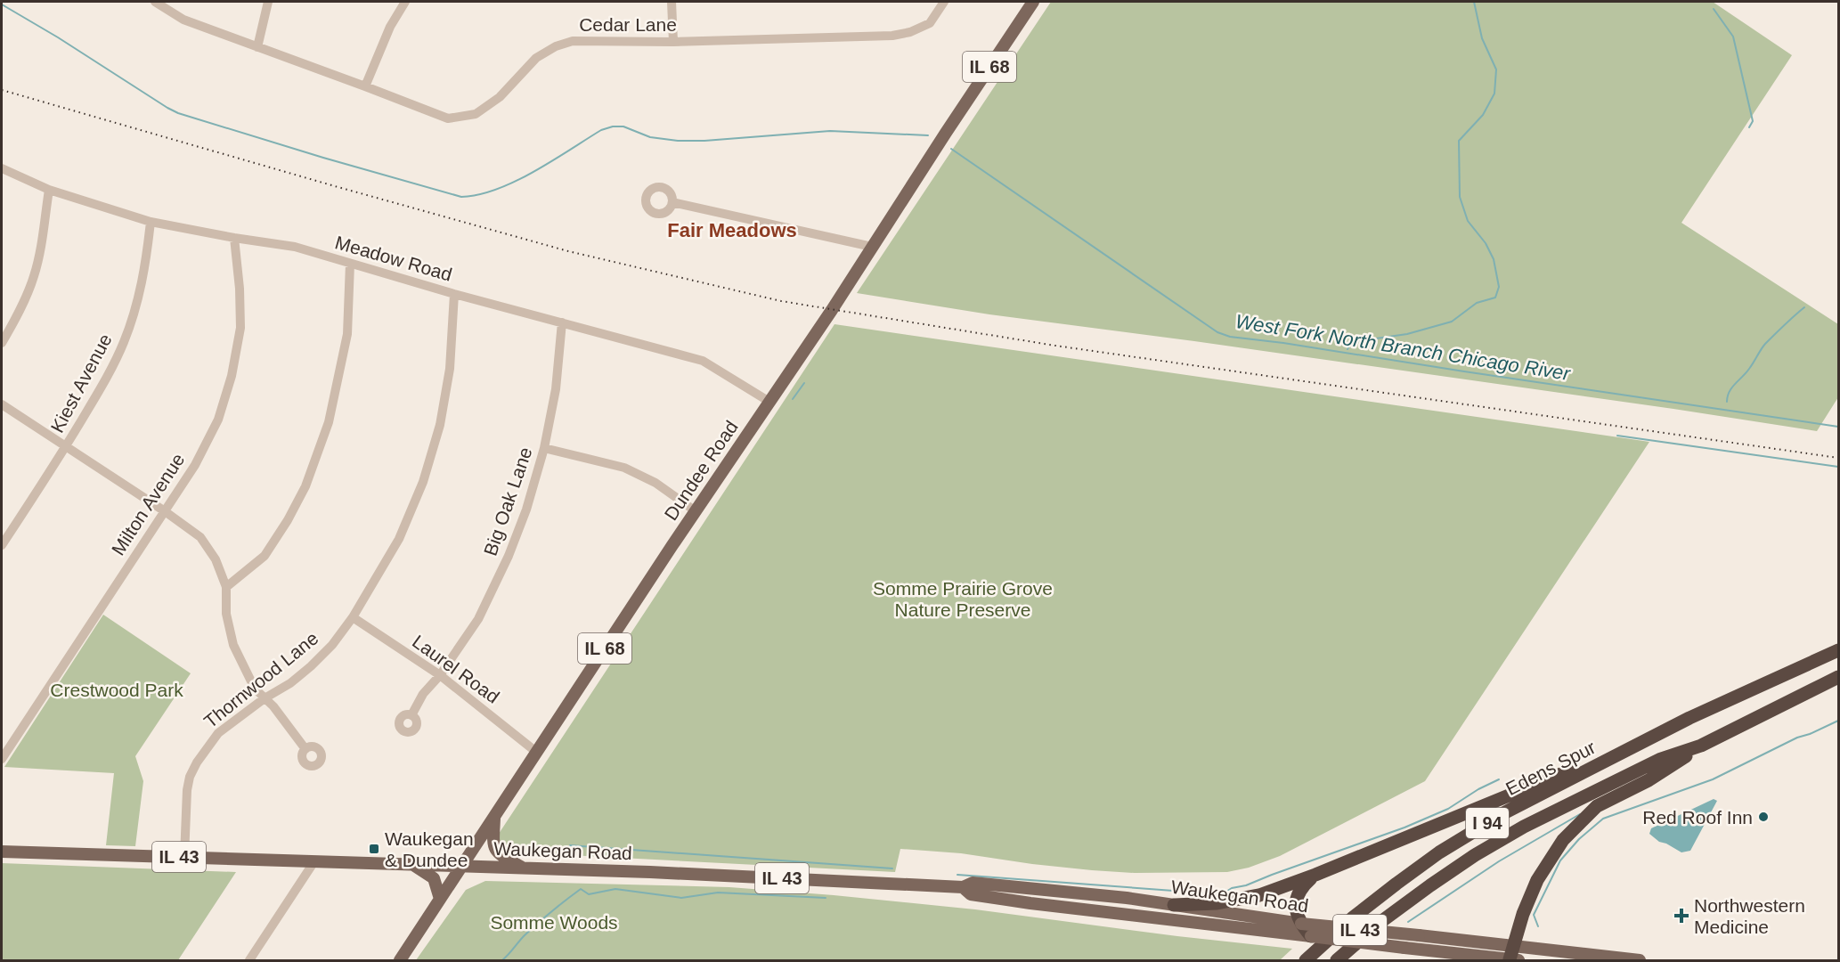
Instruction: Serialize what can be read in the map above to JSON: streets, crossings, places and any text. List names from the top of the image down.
{
  "streets": {
    "highway": ["Edens Spur", "I 94"],
    "main road": [
      "IL 68",
      "Dundee Road",
      "Waukegan Road",
      "IL 43"
    ],
    "street": [
      "Cedar Lane",
      "Meadow Road",
      "Kiest Avenue",
      "Big Oak Lane",
      "Milton Avenue",
      "Laurel Road",
      "Thornwood Lane"
    ]
  },
  "crossings": [
    ["Meadow Road", "Kiest Avenue"],
    ["Meadow Road", "Dundee Road"],
    ["Meadow Road", "Big Oak Lane"],
    ["Meadow Road", "Milton Avenue"],
    ["Meadow Road", "Thornwood Lane"],
    ["Dundee Road", "Laurel Road"],
    ["Dundee Road", "Waukegan Road"],
    ["Big Oak Lane", "Laurel Road"],
    ["Laurel Road", "Thornwood Lane"],
    ["Thornwood Lane", "Waukegan Road"],
    ["Waukegan Road", "IL 43"]
  ],
  "districts": ["Fair Meadows"],
  "water": ["West Fork North Branch Chicago River"],
  "parks": ["Somme Prairie Grove Nature Preserve", "Crestwood Park", "Somme Woods"],
  "places": {
    "other": ["Red Roof Inn"],
    "transit": ["Waukegan & Dundee"],
    "health": ["Northwestern Medicine"]
  }
}
